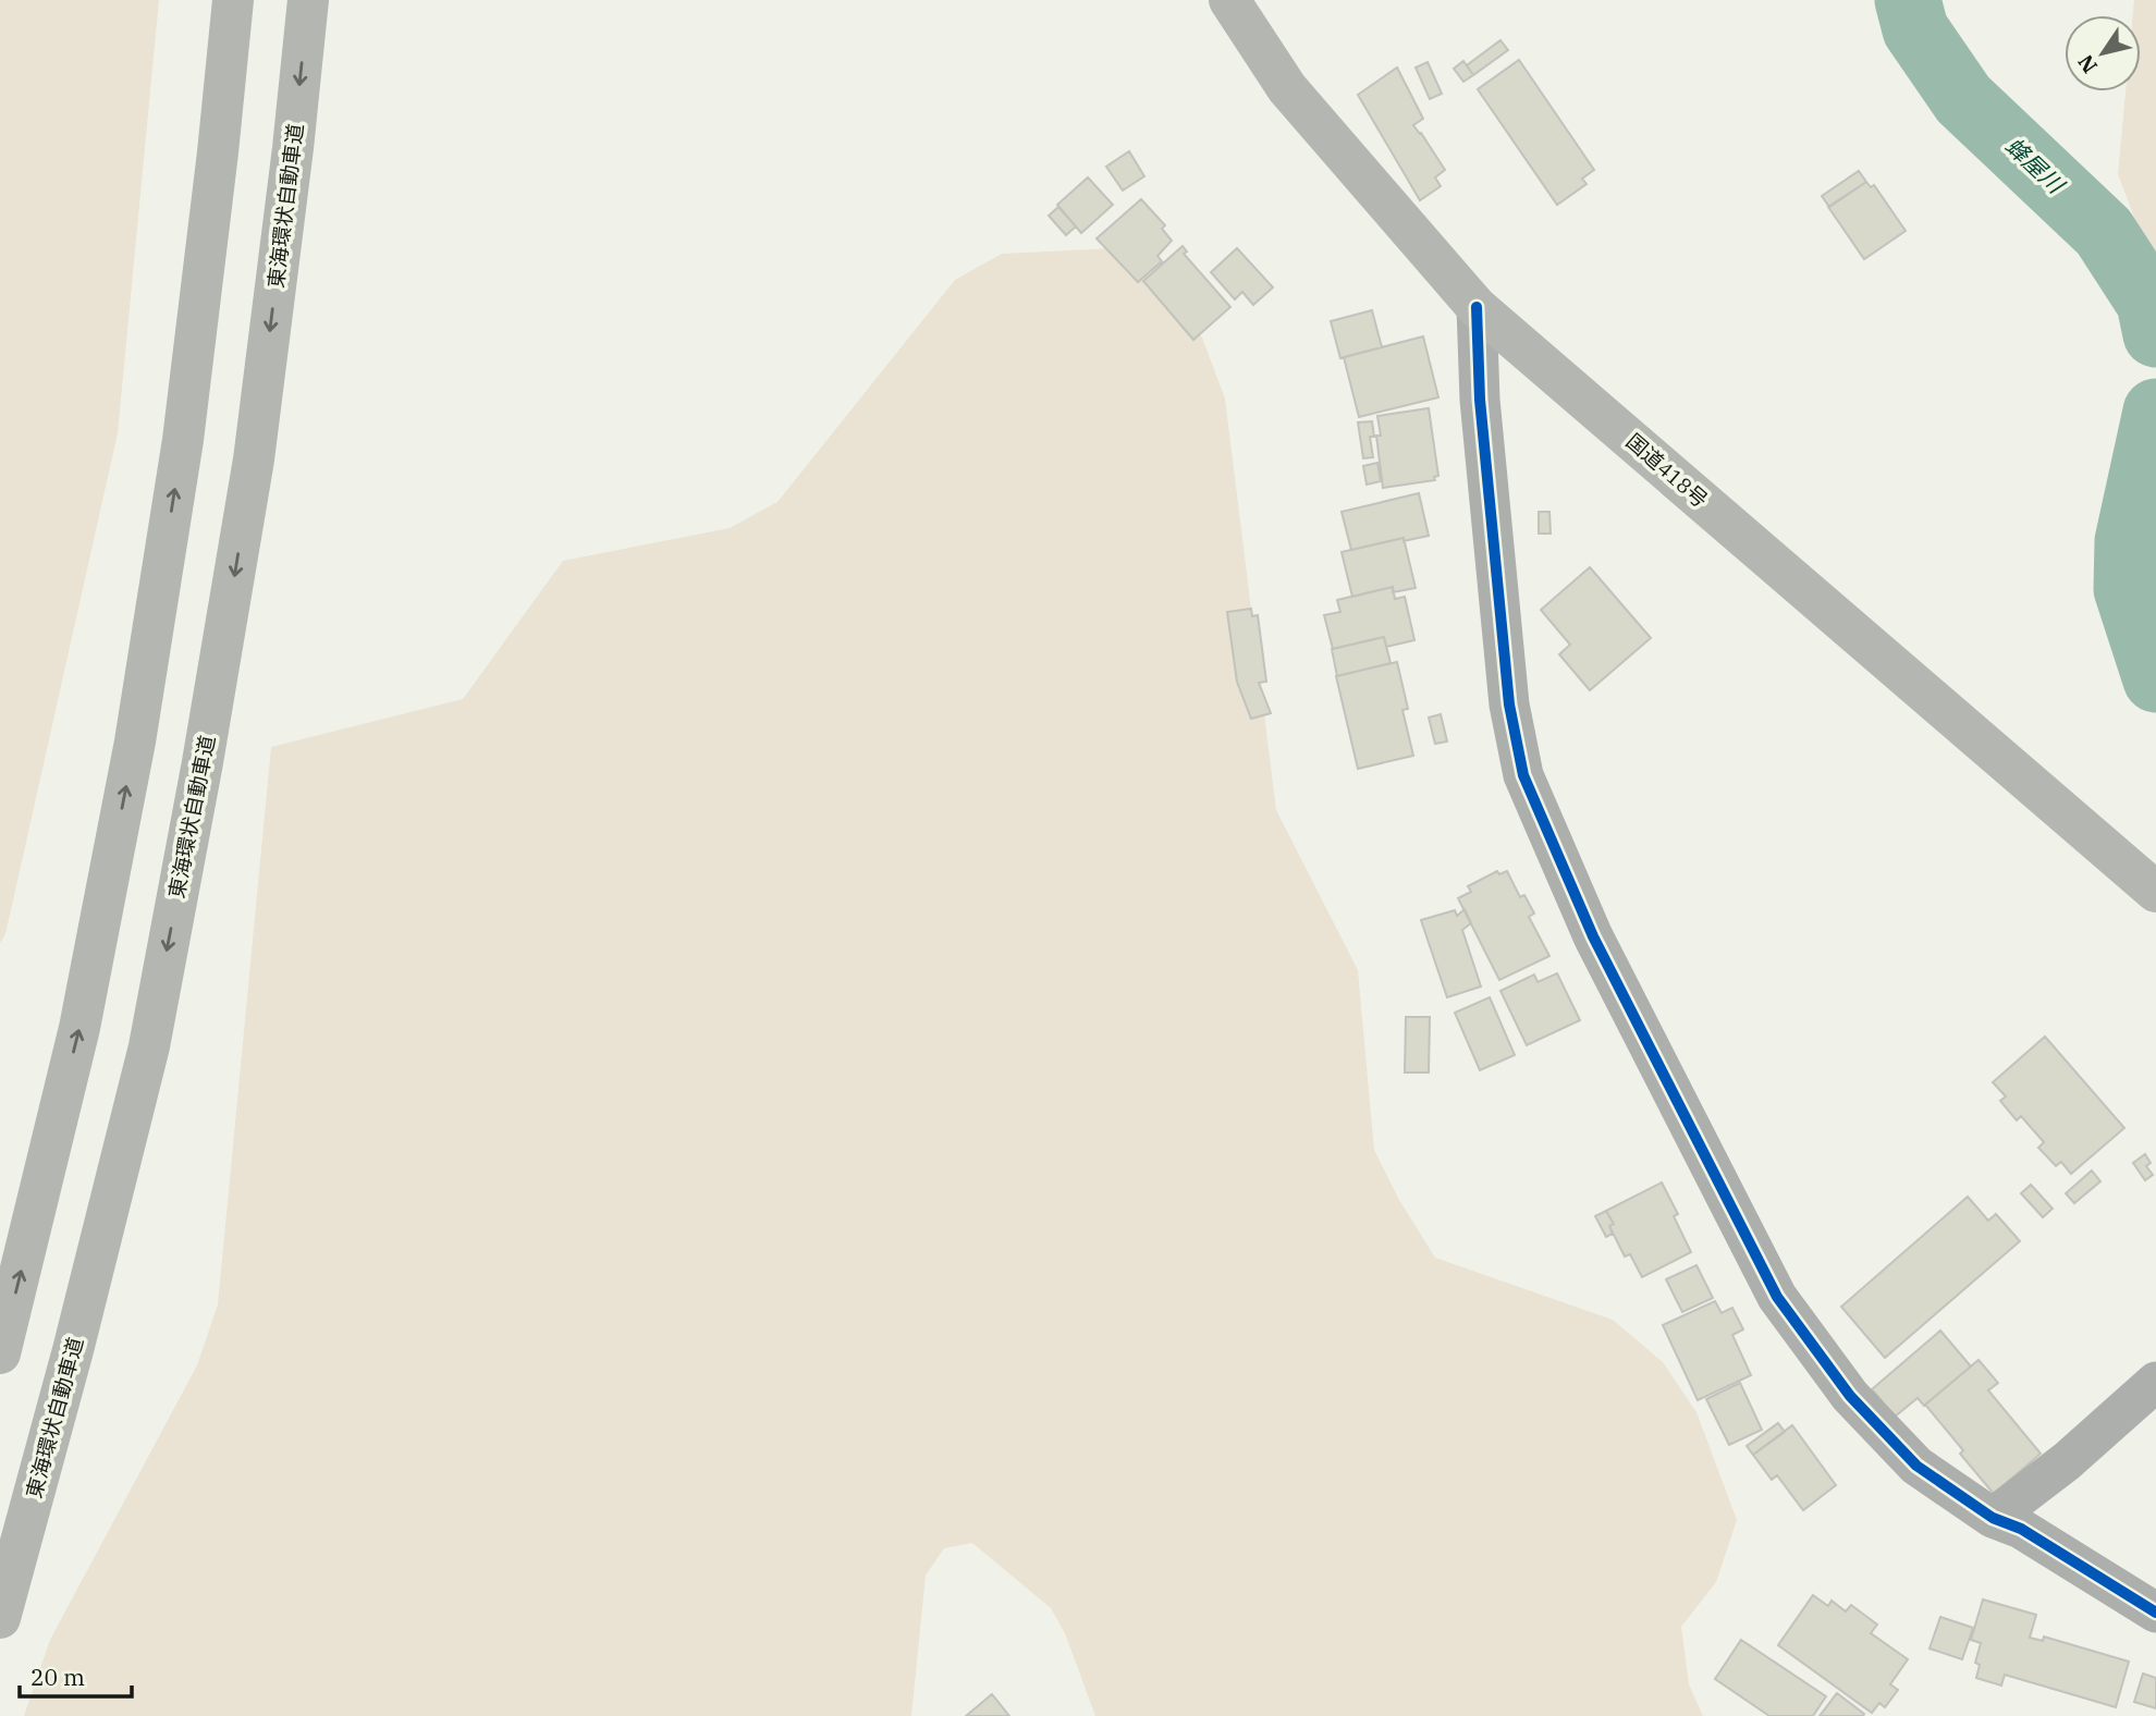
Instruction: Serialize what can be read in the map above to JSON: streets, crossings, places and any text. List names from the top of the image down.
{
  "streets": {
    "highway": ["東海環状自動車道", "国道418号"]
  },
  "water": ["蜂屋川"],
  "scale_bar": "20 m",
  "north": "bottom left"
}
